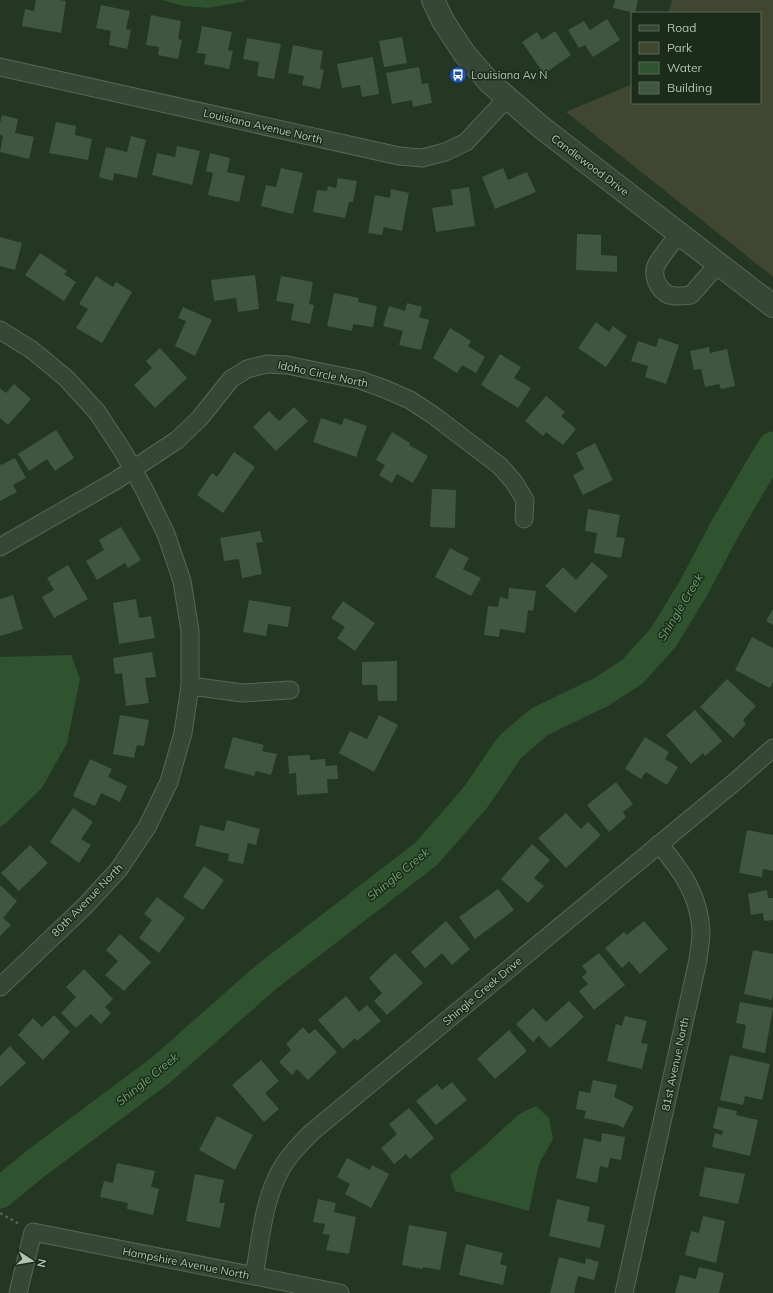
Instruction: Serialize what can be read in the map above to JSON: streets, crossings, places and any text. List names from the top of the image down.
{
  "streets": {
    "street": [
      "Louisiana Avenue North",
      "Candlewood Drive",
      "Idaho Circle North",
      "80th Avenue North",
      "Shingle Creek Drive",
      "81st Avenue North",
      "Hampshire Avenue North"
    ]
  },
  "crossings": [
    ["Louisiana Avenue North", "Candlewood Drive"],
    ["Idaho Circle North", "80th Avenue North"],
    ["Shingle Creek Drive", "81st Avenue North"],
    ["Shingle Creek Drive", "Hampshire Avenue North"]
  ],
  "water": ["Shingle Creek"],
  "places": {
    "bus stop": ["Louisiana Av N"]
  },
  "legend": [
    "Road",
    "Park",
    "Water",
    "Building"
  ],
  "north": "right"
}
